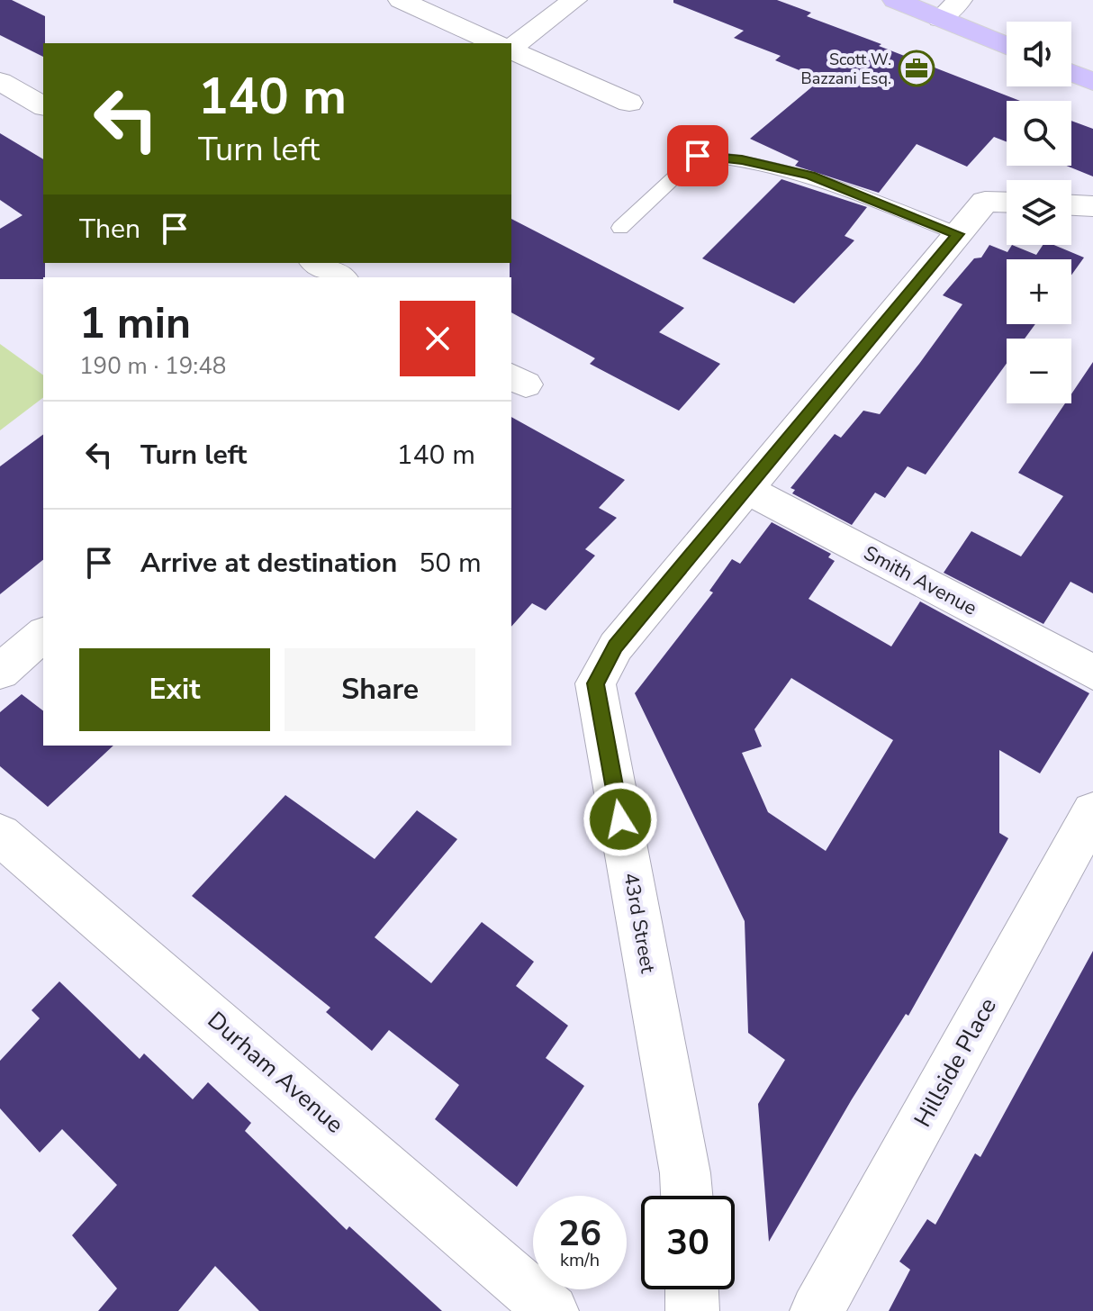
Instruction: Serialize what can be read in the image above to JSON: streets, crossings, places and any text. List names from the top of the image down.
{
  "streets": {
    "street": [
      "Smith Avenue",
      "43rd Street",
      "Hillside Place",
      "Durham Avenue"
    ]
  },
  "crossings": [
    ["Smith Avenue", "43rd Street"]
  ],
  "places": {
    "office": ["Scott W. Bazzani Esq."]
  },
  "page": {
    "map_buttons": ["+", "−"],
    "turn": ["140 m", "Turn left"],
    "then": "Then",
    "heading": ["1 min", "190 m · 19:48"],
    "list": [
      {
        "name": "Turn left",
        "value": "140 m"
      },
      {
        "name": "Arrive at destination",
        "value": "50 m"
      }
    ],
    "buttons": ["Exit", "Share"],
    "speed": "26 km/h",
    "limit": "30"
  }
}
